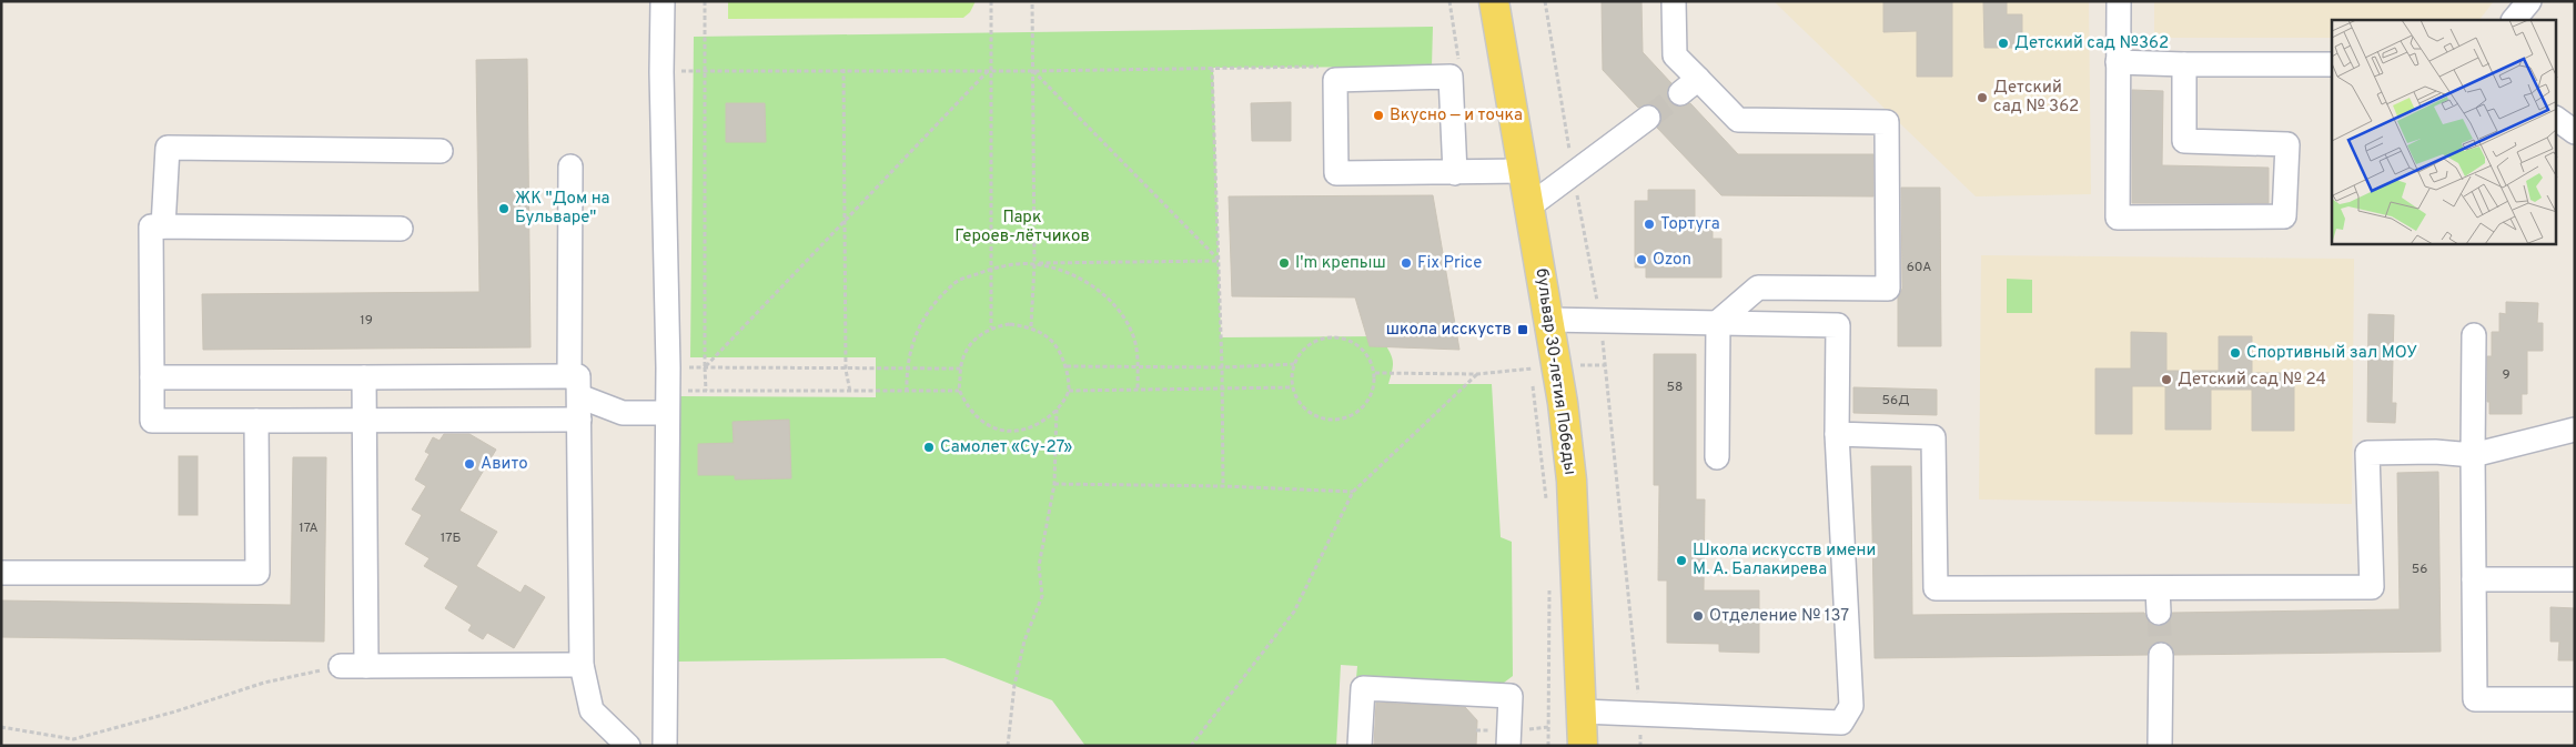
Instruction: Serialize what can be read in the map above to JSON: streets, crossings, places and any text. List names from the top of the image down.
{
  "streets": {
    "main road": ["бульвар 30-летия Победы"]
  },
  "parks": ["Парк Героев-лётчиков"],
  "places": {
    "other": [
      "Детский сад №362",
      "Детский сад № 362",
      "Вкусно — и точка",
      "ЖК \"Дом на Бульваре\"",
      "Тортуга",
      "Ozon",
      "I'm крепыш",
      "Fix Price",
      "Спортивный зал МОУ",
      "Детский сад № 24",
      "Самолет «Су-27»",
      "Авито",
      "Школа искусств имени М. А. Балакирева",
      "Отделение № 137"
    ],
    "transit": ["школа исскуств"]
  },
  "house_numbers": [
    "60А",
    "19",
    "9",
    "58",
    "56Д",
    "17А",
    "17Б",
    "56"
  ]
}
